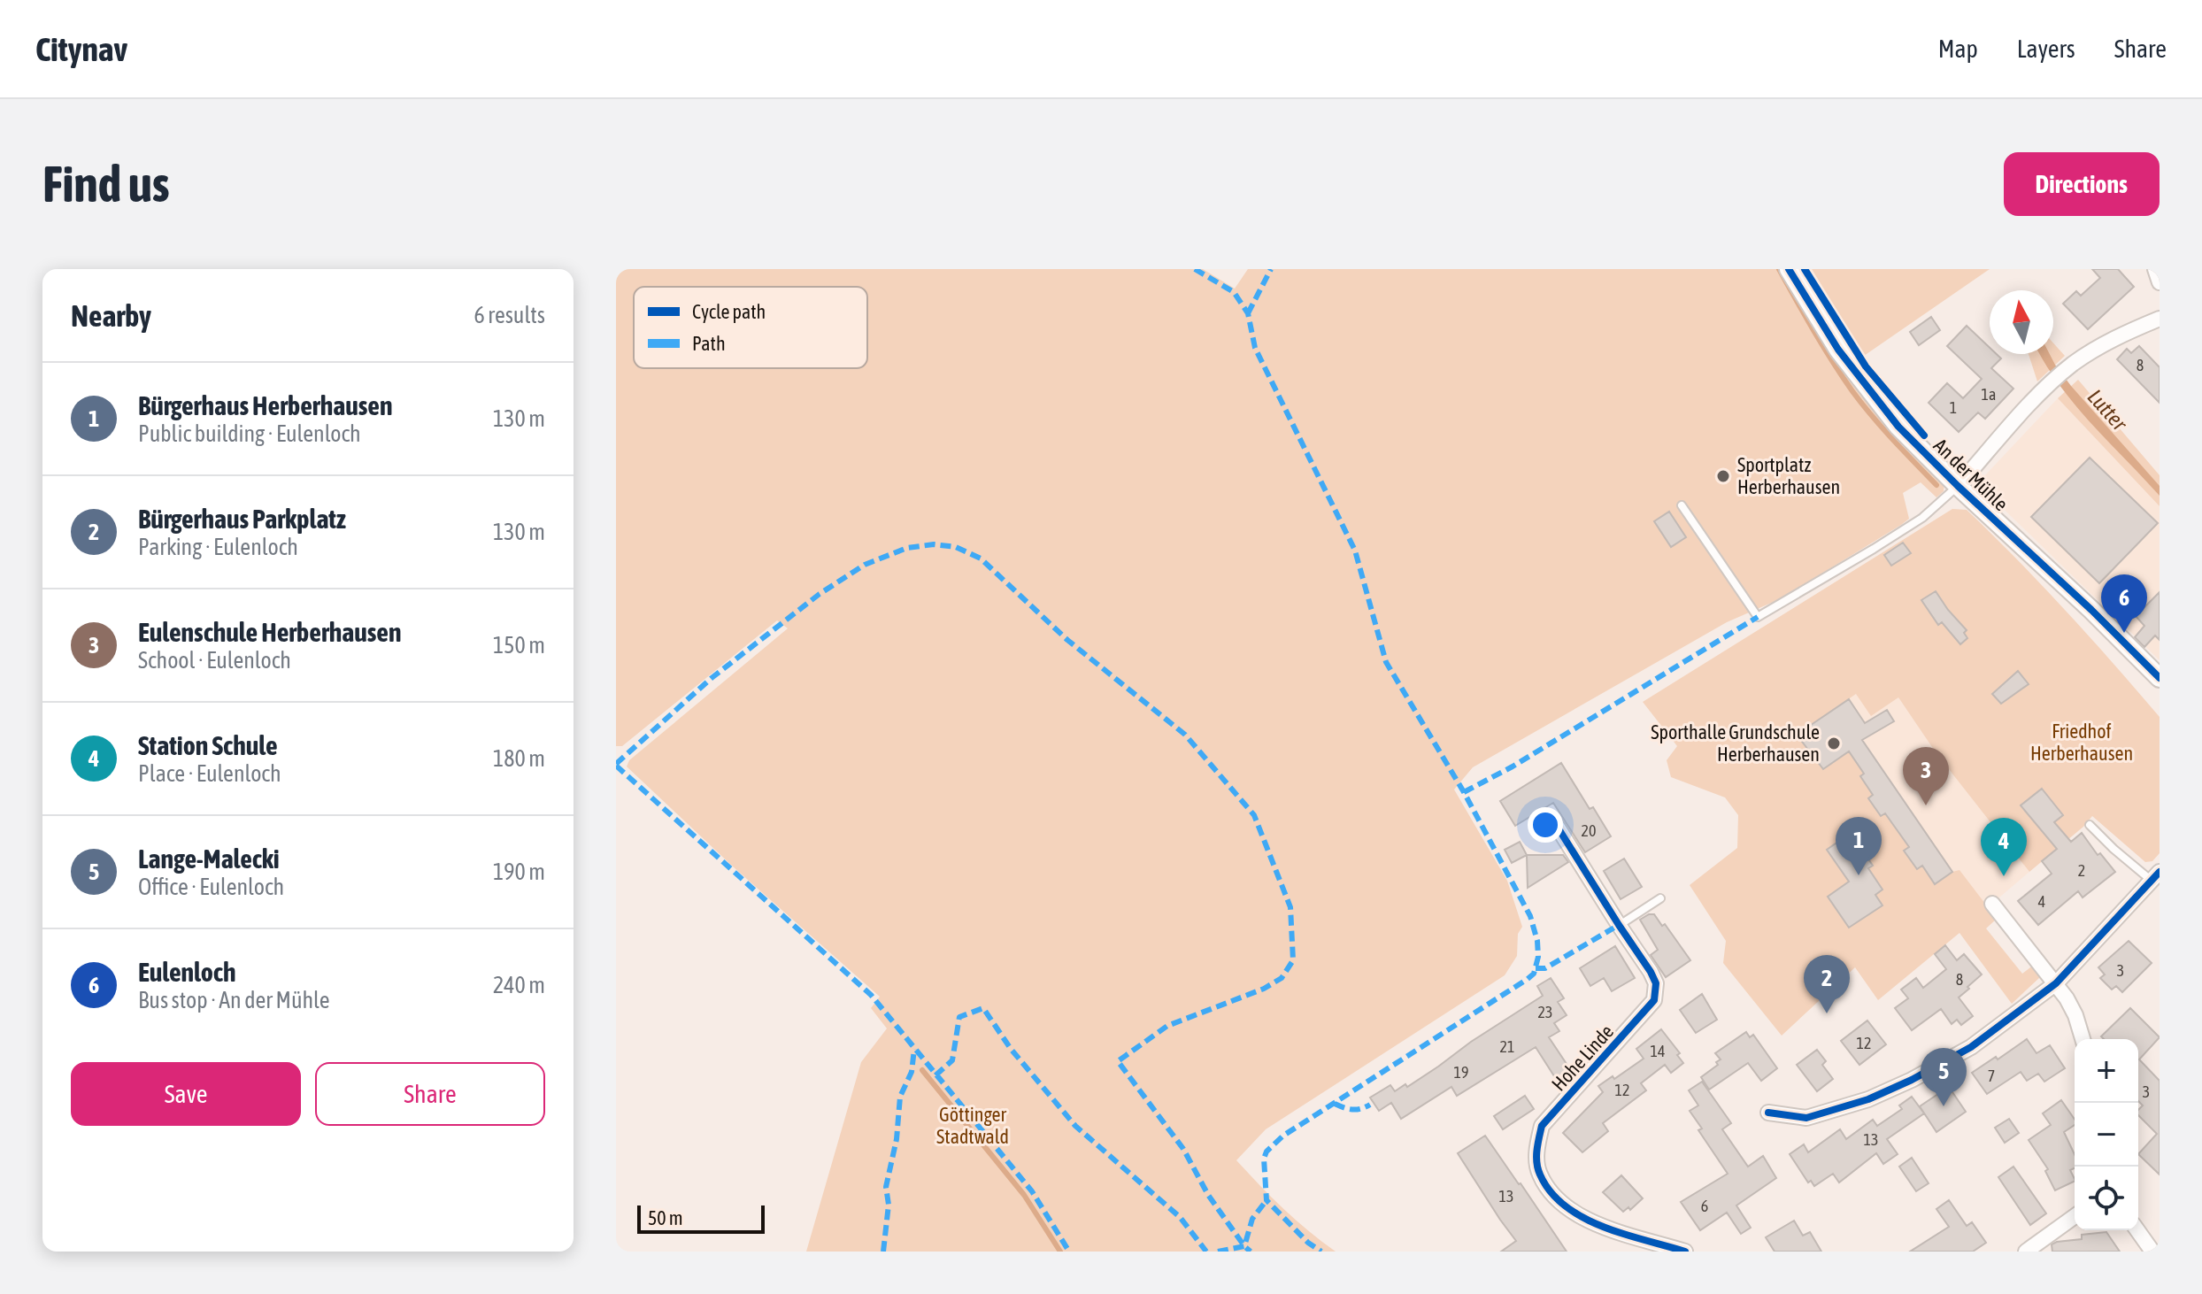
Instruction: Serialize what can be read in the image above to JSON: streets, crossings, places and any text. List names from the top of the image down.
{
  "streets": {
    "street": ["An der Mühle", "Hohe Linde"]
  },
  "water": ["Lutter"],
  "parks": ["Friedhof Herberhausen", "Göttinger Stadtwald"],
  "places": ["Sportplatz Herberhausen", "Sporthalle Grundschule Herberhausen"],
  "house_numbers": [
    "8",
    "1a",
    "1",
    "20",
    "2",
    "4",
    "3",
    "8",
    "23",
    "12",
    "21",
    "14",
    "19",
    "7",
    "12",
    "3",
    "13",
    "13",
    "6"
  ],
  "legend": ["Cycle path", "Path"],
  "scale_bar": "50 m",
  "north": "top",
  "page": {
    "header": "Citynav",
    "nav": ["Map", "Layers", "Share"],
    "buttons": [
      "Directions",
      ["Save", "Share"]
    ],
    "title": "Find us",
    "heading": ["Nearby", "6 results"],
    "list": [
      {
        "mark": "1",
        "name": "Bürgerhaus Herberhausen",
        "note": "Public building · Eulenloch",
        "value": "130 m"
      },
      {
        "mark": "2",
        "name": "Bürgerhaus Parkplatz",
        "note": "Parking · Eulenloch",
        "value": "130 m"
      },
      {
        "mark": "3",
        "name": "Eulenschule Herberhausen",
        "note": "School · Eulenloch",
        "value": "150 m"
      },
      {
        "mark": "4",
        "name": "Station Schule",
        "note": "Place · Eulenloch",
        "value": "180 m"
      },
      {
        "mark": "5",
        "name": "Lange-Malecki",
        "note": "Office · Eulenloch",
        "value": "190 m"
      },
      {
        "mark": "6",
        "name": "Eulenloch",
        "note": "Bus stop · An der Mühle",
        "value": "240 m"
      }
    ],
    "pins": [
      "6",
      "3",
      "1",
      "4",
      "2",
      "5"
    ],
    "map_buttons": ["+", "−"],
    "scale": "50 m"
  }
}
